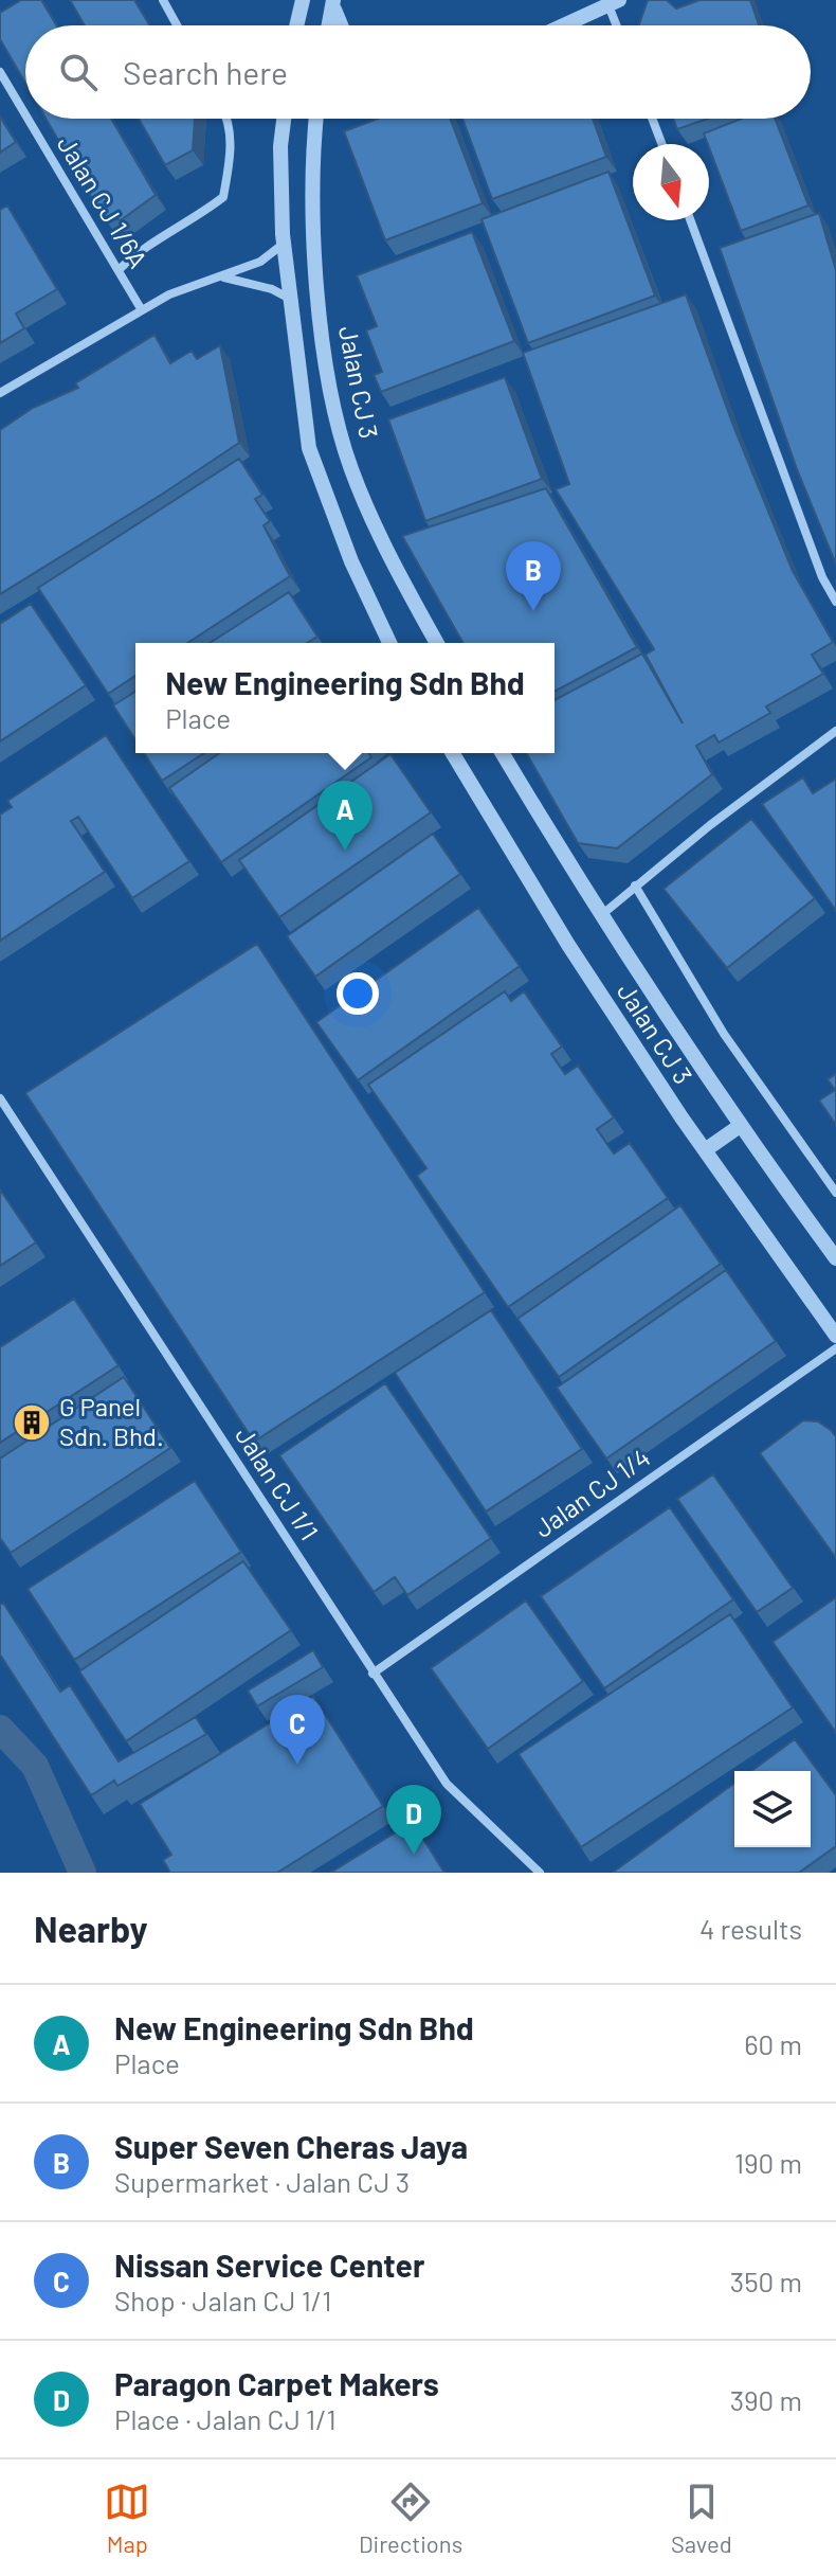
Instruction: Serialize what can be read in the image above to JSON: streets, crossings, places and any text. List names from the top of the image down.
{
  "streets": {
    "street": [
      "Jalan CJ 1/6A",
      "Jalan CJ 3",
      "Jalan CJ 1/1",
      "Jalan CJ 1/4"
    ]
  },
  "crossings": [
    ["Jalan CJ 1/1", "Jalan CJ 1/4"]
  ],
  "places": {
    "building": ["G Panel Sdn. Bhd."]
  },
  "north": "bottom",
  "page": {
    "search": "Search here",
    "pins": [
      "B",
      "A",
      "C",
      "D"
    ],
    "popup": ["New Engineering Sdn Bhd", "Place"],
    "heading": ["Nearby", "4 results"],
    "list": [
      {
        "mark": "A",
        "name": "New Engineering Sdn Bhd",
        "note": "Place",
        "value": "60 m"
      },
      {
        "mark": "B",
        "name": "Super Seven Cheras Jaya",
        "note": "Supermarket · Jalan CJ 3",
        "value": "190 m"
      },
      {
        "mark": "C",
        "name": "Nissan Service Center",
        "note": "Shop · Jalan CJ 1/1",
        "value": "350 m"
      },
      {
        "mark": "D",
        "name": "Paragon Carpet Makers",
        "note": "Place · Jalan CJ 1/1",
        "value": "390 m"
      }
    ],
    "nav": ["Map", "Directions", "Saved"]
  }
}
